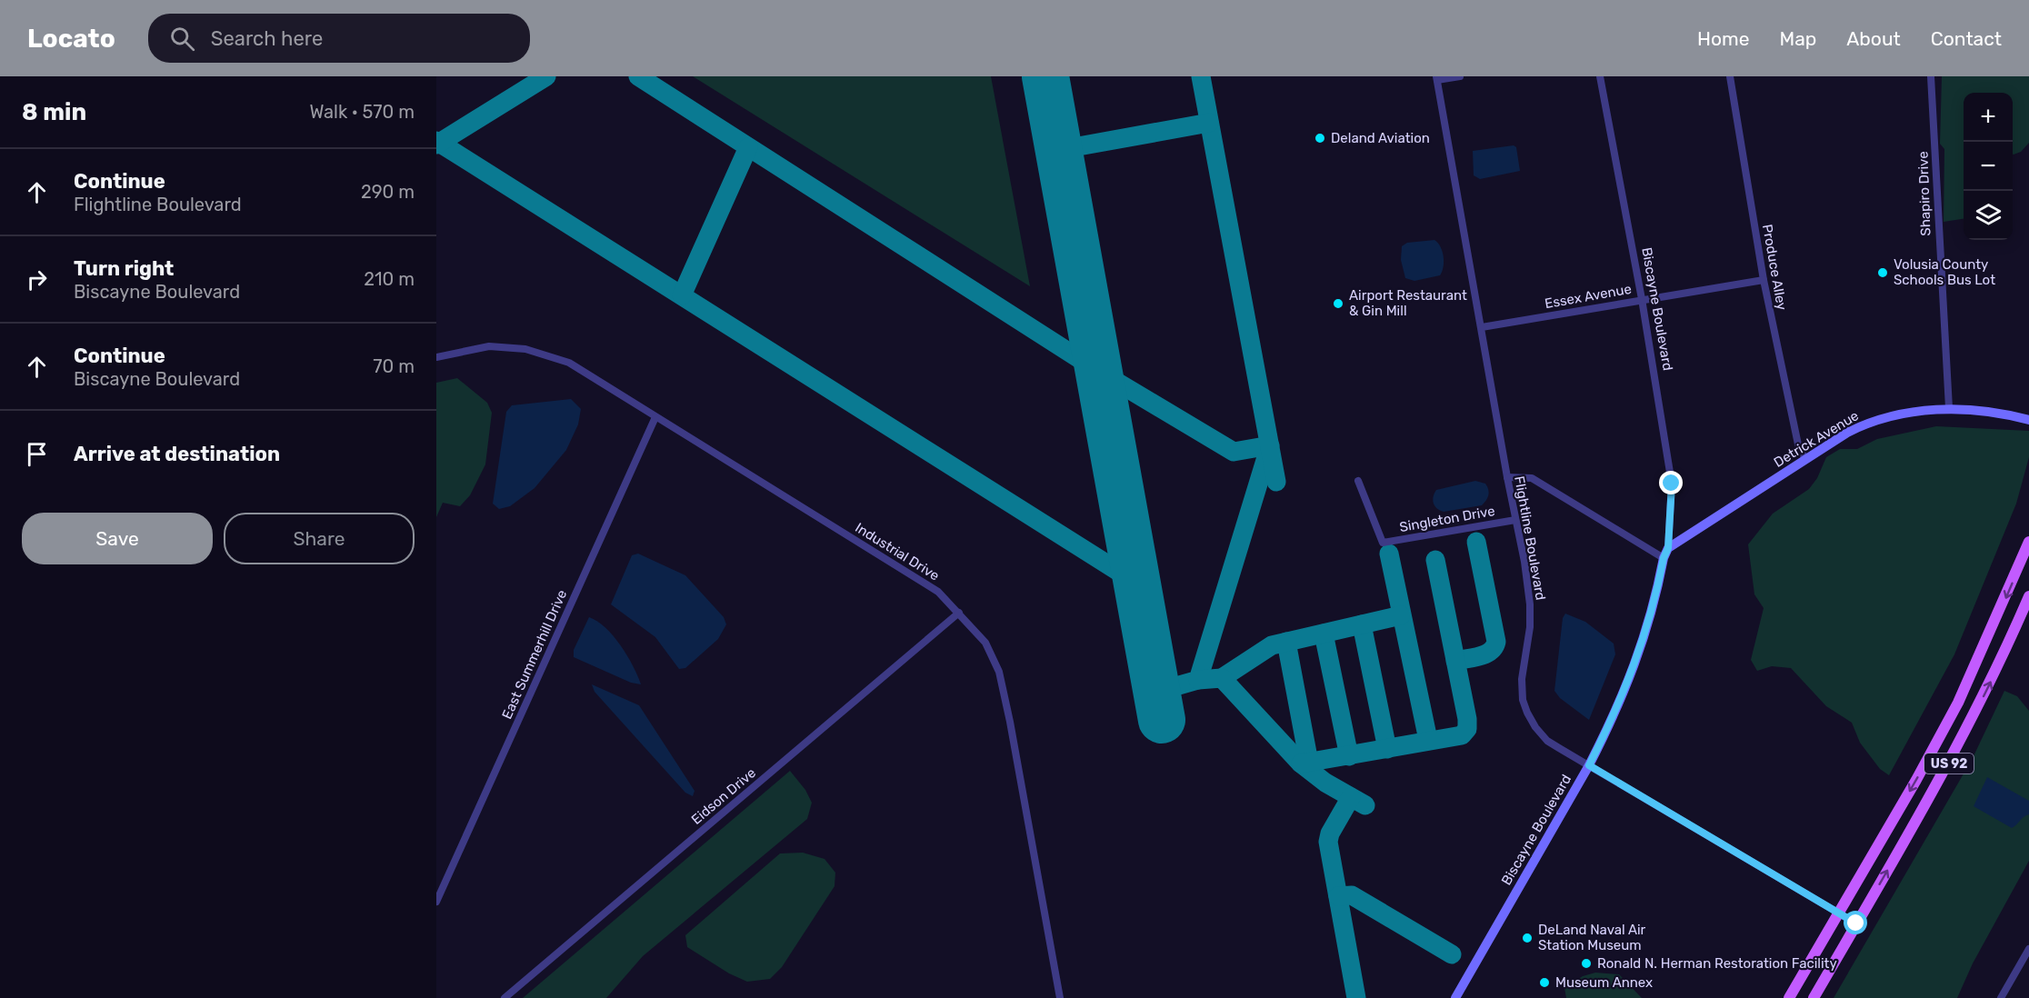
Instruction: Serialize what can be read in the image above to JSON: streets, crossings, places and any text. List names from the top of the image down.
{
  "streets": {
    "main road": ["US 92"],
    "street": [
      "Shapiro Drive",
      "Produce Alley",
      "Essex Avenue",
      "Biscayne Boulevard",
      "Detrick Avenue",
      "Singleton Drive",
      "Flightline Boulevard",
      "Industrial Drive",
      "East Summerhill Drive",
      "Eidson Drive"
    ]
  },
  "crossings": [
    ["Shapiro Drive", "Detrick Avenue"],
    ["Produce Alley", "Essex Avenue"],
    ["Produce Alley", "Detrick Avenue"],
    ["Essex Avenue", "Biscayne Boulevard"],
    ["Essex Avenue", "Flightline Boulevard"],
    ["Biscayne Boulevard", "Detrick Avenue"],
    ["Biscayne Boulevard", "Flightline Boulevard"],
    ["Singleton Drive", "Flightline Boulevard"],
    ["Flightline Boulevard", "US 92"],
    ["Industrial Drive", "East Summerhill Drive"],
    ["Industrial Drive", "Eidson Drive"]
  ],
  "places": [
    "Deland Aviation",
    "Volusia County Schools Bus Lot",
    "Airport Restaurant & Gin Mill",
    "DeLand Naval Air Station Museum",
    "Ronald N. Herman Restoration Facility",
    "Museum Annex"
  ],
  "page": {
    "header": "Locato",
    "search": "Search here",
    "nav": [
      "Home",
      "Map",
      "About",
      "Contact"
    ],
    "heading": ["8 min", "Walk · 570 m"],
    "map_buttons": ["+", "−"],
    "list": [
      ["Continue", "Flightline Boulevard", "290 m"],
      ["Turn right", "Biscayne Boulevard", "210 m"],
      ["Continue", "Biscayne Boulevard", "70 m"],
      "Arrive at destination"
    ],
    "buttons": ["Save", "Share"]
  }
}
